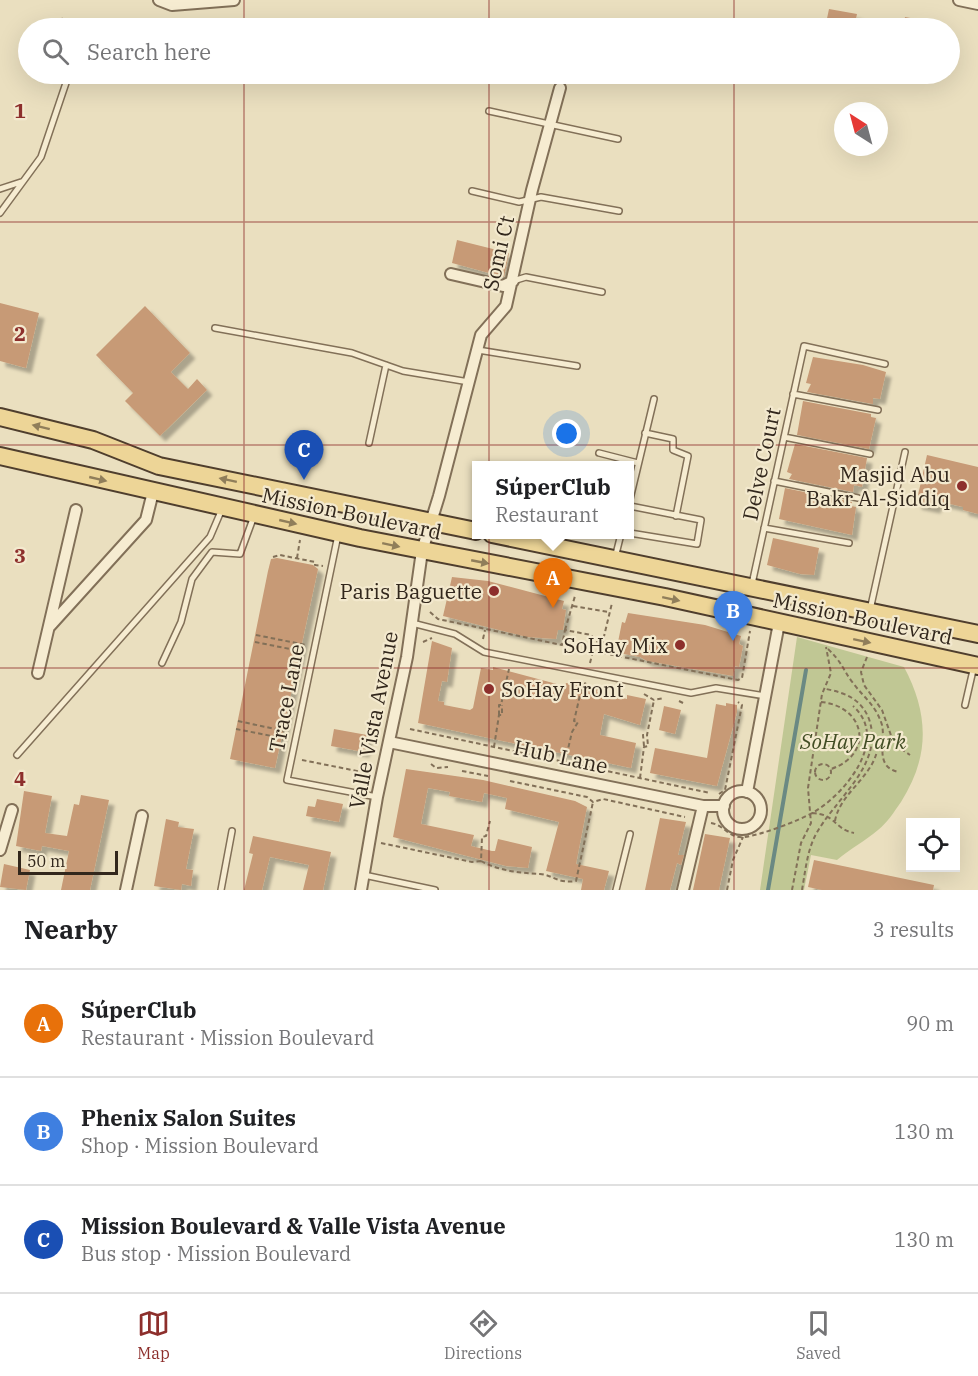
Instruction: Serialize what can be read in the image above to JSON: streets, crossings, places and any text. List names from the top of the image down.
{
  "streets": {
    "main road": ["Mission Boulevard"],
    "street": ["Somi Ct", "Valle Vista Avenue", "Hub Lane"],
    "lane": ["Delve Court", "Trace Lane"]
  },
  "crossings": [
    ["Somi Ct", "Mission Boulevard"],
    ["Somi Ct", "Valle Vista Avenue"],
    ["Delve Court", "Mission Boulevard"],
    ["Mission Boulevard", "Trace Lane"],
    ["Mission Boulevard", "Valle Vista Avenue"],
    ["Trace Lane", "Valle Vista Avenue"],
    ["Valle Vista Avenue", "Hub Lane"]
  ],
  "parks": ["SoHay Park"],
  "places": [
    "Masjid Abu Bakr Al-Siddiq",
    "Paris Baguette",
    "SoHay Mix",
    "SoHay Front"
  ],
  "scale_bar": "50 m",
  "north": "top left",
  "page": {
    "search": "Search here",
    "pins": ["C", "A", "B"],
    "popup": ["SúperClub", "Restaurant"],
    "scale": "50 m",
    "heading": ["Nearby", "3 results"],
    "list": [
      {
        "mark": "A",
        "name": "SúperClub",
        "note": "Restaurant · Mission Boulevard",
        "value": "90 m"
      },
      {
        "mark": "B",
        "name": "Phenix Salon Suites",
        "note": "Shop · Mission Boulevard",
        "value": "130 m"
      },
      {
        "mark": "C",
        "name": "Mission Boulevard & Valle Vista Avenue",
        "note": "Bus stop · Mission Boulevard",
        "value": "130 m"
      }
    ],
    "nav": ["Map", "Directions", "Saved"]
  },
  "grid": {
    "rows": [
      "1",
      "2",
      "3",
      "4"
    ]
  }
}
